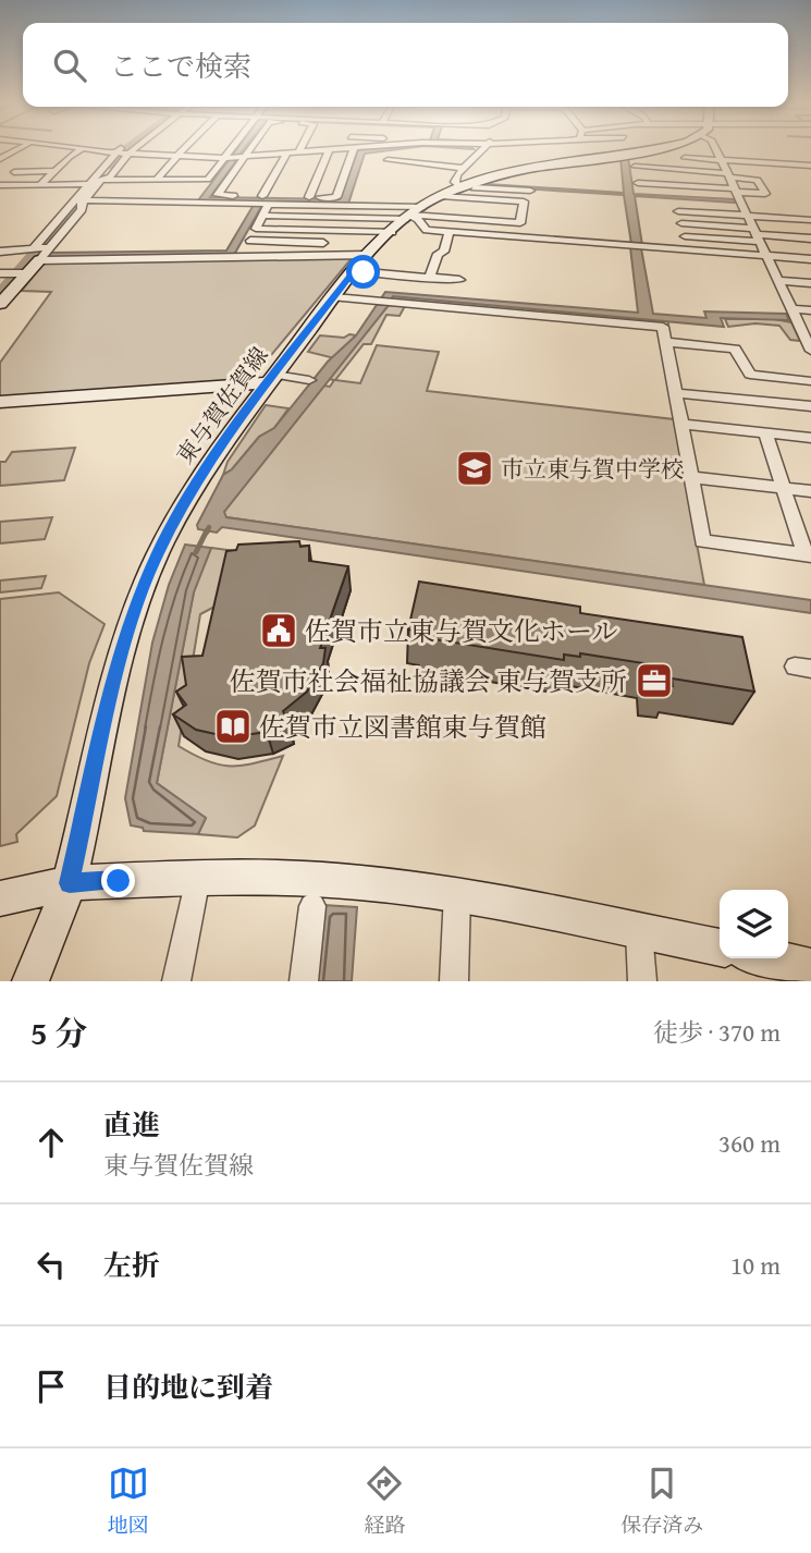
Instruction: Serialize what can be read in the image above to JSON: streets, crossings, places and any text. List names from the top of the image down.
{
  "streets": {
    "main road": ["東与賀佐賀線"]
  },
  "places": {
    "school or university": ["市立東与賀中学校"],
    "public building": ["佐賀市立東与賀文化ホール"],
    "office": ["佐賀市社会福祉協議会 東与賀支所"],
    "library": ["佐賀市立図書館東与賀館"]
  },
  "page": {
    "search": "ここで検索",
    "heading": ["5 分", "徒歩 · 370 m"],
    "list": [
      ["直進", "東与賀佐賀線", "360 m"],
      ["左折", "10 m"],
      "目的地に到着"
    ],
    "nav": ["地図", "経路", "保存済み"]
  }
}
